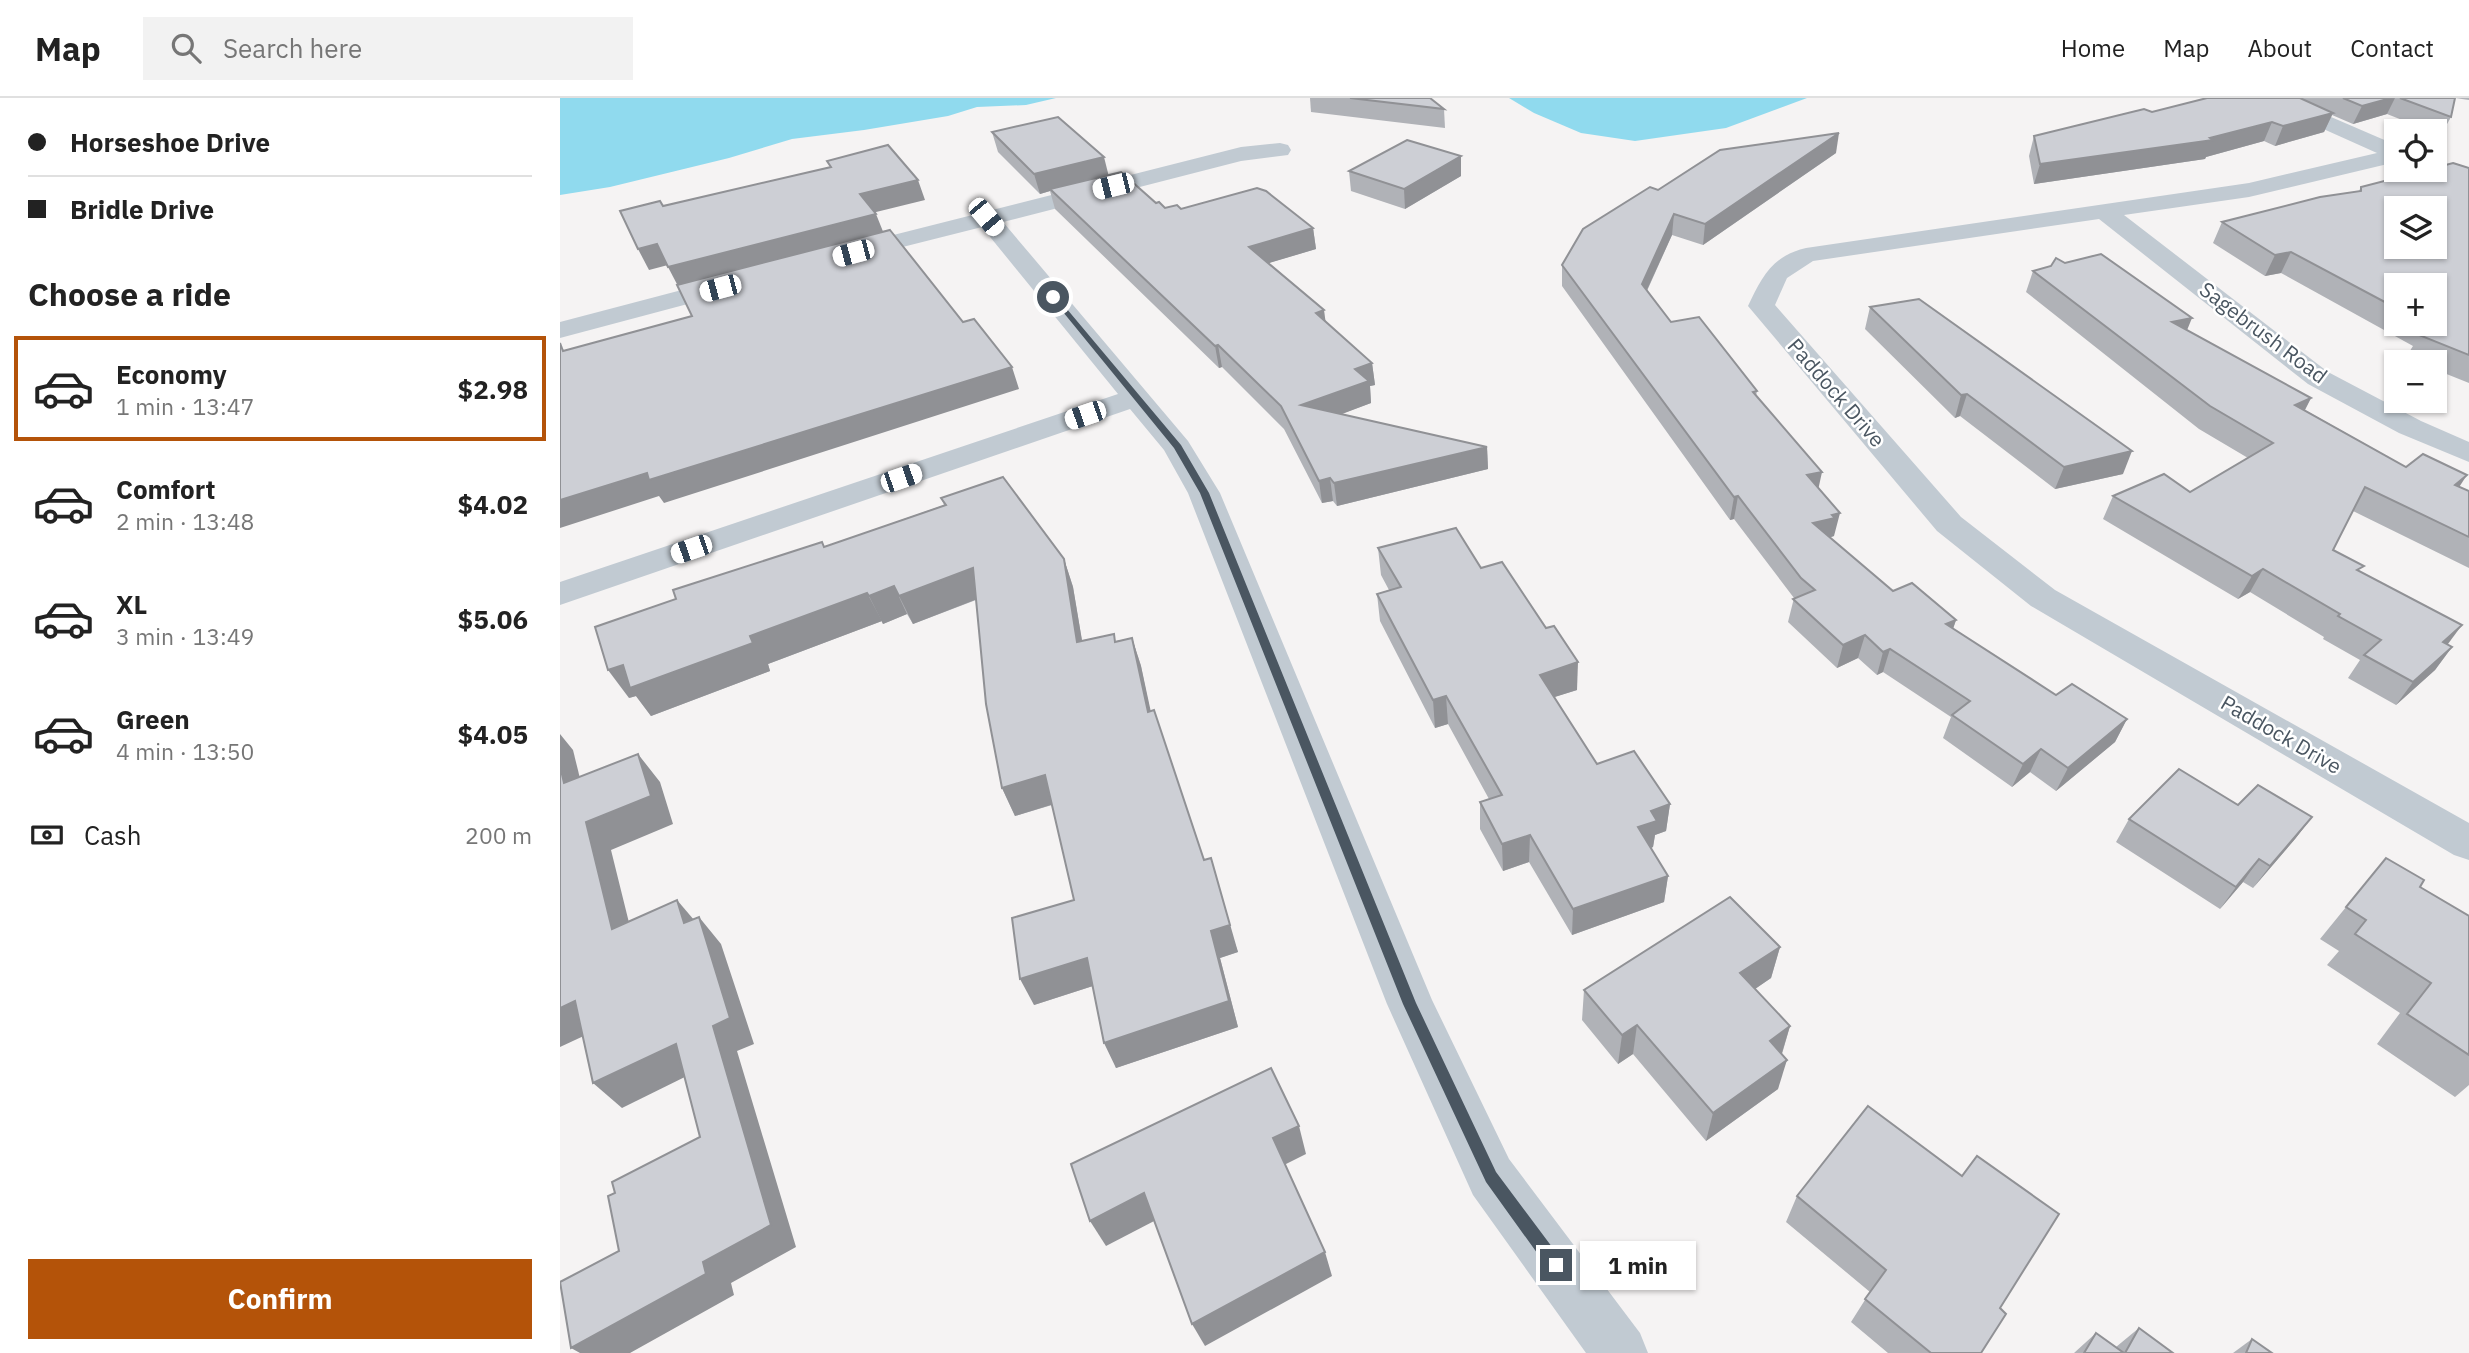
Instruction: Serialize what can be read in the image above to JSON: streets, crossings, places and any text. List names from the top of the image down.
{
  "streets": {
    "street": ["Sagebrush Road", "Paddock Drive"]
  },
  "crossings": [
    ["Sagebrush Road", "Paddock Drive"]
  ],
  "page": {
    "header": "Map",
    "search": "Search here",
    "nav": [
      "Home",
      "Map",
      "About",
      "Contact"
    ],
    "banner": ["Horseshoe Drive", "Bridle Drive"],
    "map_buttons": ["+", "−"],
    "heading": "Choose a ride",
    "list": [
      {
        "name": "Economy",
        "note": "1 min · 13:47",
        "value": "$2.98"
      },
      {
        "name": "Comfort",
        "note": "2 min · 13:48",
        "value": "$4.02"
      },
      {
        "name": "XL",
        "note": "3 min · 13:49",
        "value": "$5.06"
      },
      {
        "name": "Green",
        "note": "4 min · 13:50",
        "value": "$4.05"
      }
    ],
    "pay": ["Cash", "200 m"],
    "bubble": "1 min",
    "buttons": "Confirm"
  }
}
